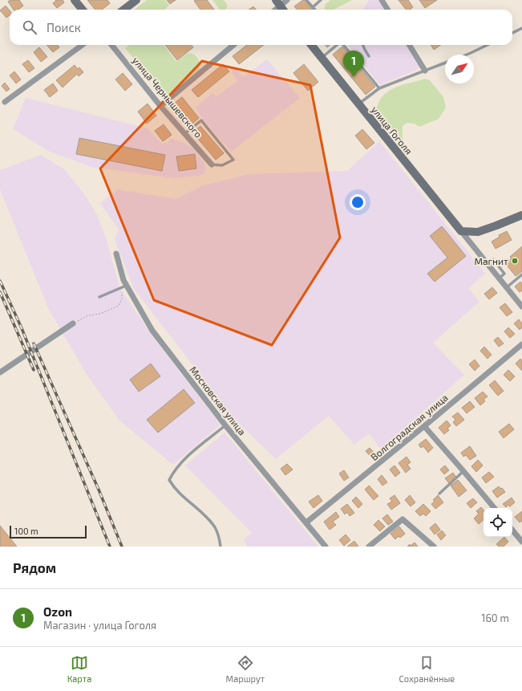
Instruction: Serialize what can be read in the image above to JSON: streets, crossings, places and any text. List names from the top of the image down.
{
  "streets": {
    "street": [
      "улица Чернышевского",
      "улица Гоголя",
      "Московская улица",
      "Волгоградская улица"
    ]
  },
  "crossings": [
    ["Московская улица", "Волгоградская улица"]
  ],
  "places": ["Магнит"],
  "scale_bar": "100 m",
  "north": "top right",
  "page": {
    "search": "Поиск",
    "pins": "1",
    "scale": "100 m",
    "heading": "Рядом",
    "list": [
      {
        "mark": "1",
        "name": "Ozon",
        "note": "Магазин · улица Гоголя",
        "value": "160 m"
      }
    ],
    "nav": ["Карта", "Маршрут", "Сохранённые"]
  }
}
